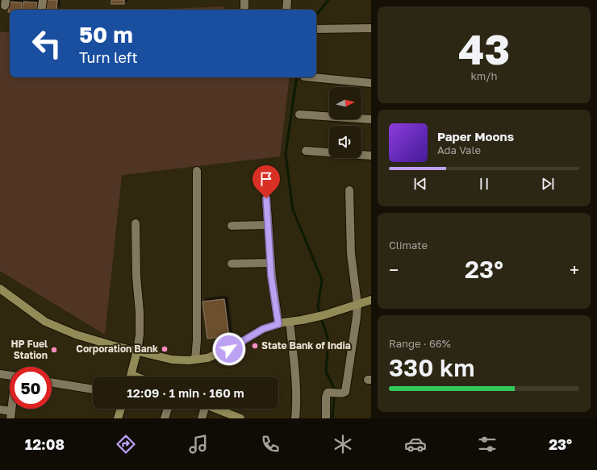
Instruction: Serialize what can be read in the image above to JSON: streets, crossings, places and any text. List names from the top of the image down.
{
  "places": ["State Bank of India", "Corporation Bank", "HP Fuel Station"],
  "north": "right",
  "page": {
    "tile": [
      ["43", "km/h"],
      "Climate",
      ["Range · 66%", "330 km"]
    ],
    "turn": ["50 m", "Turn left"],
    "song": ["Paper Moons", "Ada Vale"],
    "heat": ["−", "23°", "+"],
    "limit": "50",
    "trip": "12:09 · 1 min · 160 m",
    "tabs": ["12:08", "23°"]
  }
}
